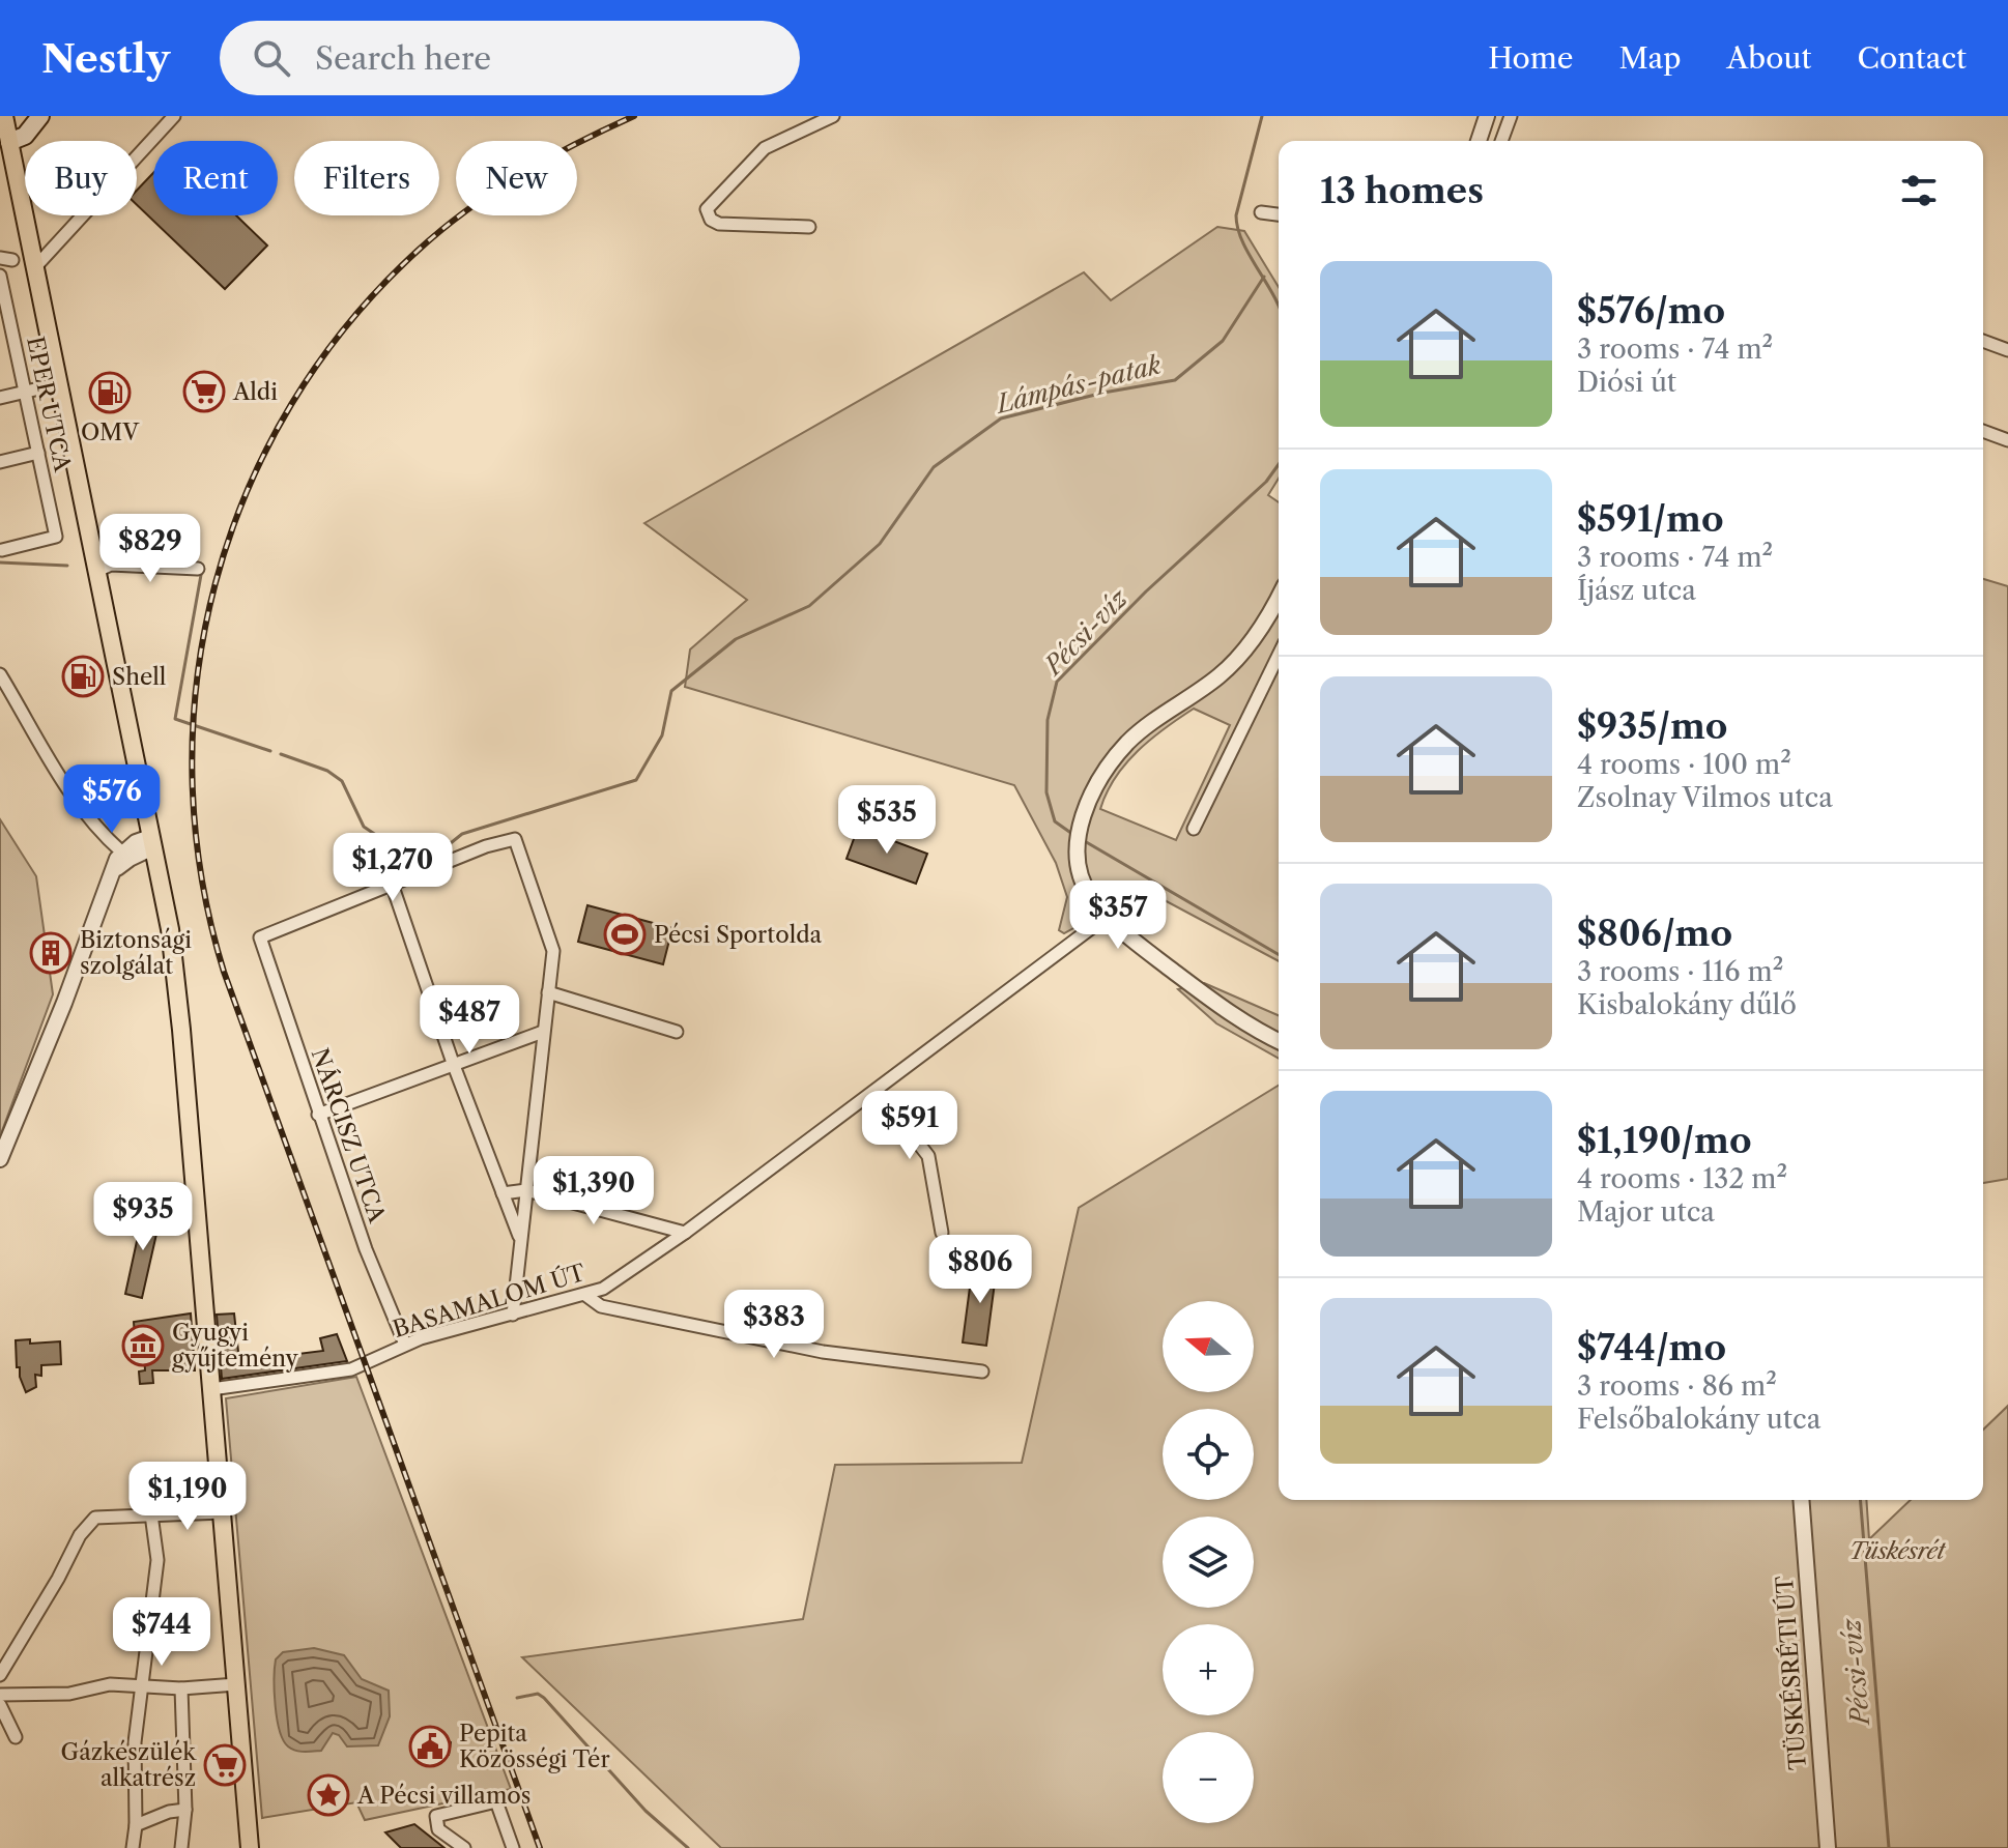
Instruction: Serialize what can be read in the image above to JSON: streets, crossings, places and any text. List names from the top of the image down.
{
  "streets": {
    "street": [
      "EPER UTCA",
      "NÁRCISZ UTCA",
      "BASAMALOM ÚT",
      "TÜSKÉSRÉTI ÚT"
    ]
  },
  "crossings": [
    ["NÁRCISZ UTCA", "BASAMALOM ÚT"]
  ],
  "water": ["Lámpás-patak", "Pécsi-víz"],
  "parks": ["Tüskésrét"],
  "places": {
    "supermarket": ["Aldi", "Gázkészülék alkatrész"],
    "fuel station": ["OMV", "Shell"],
    "sports": ["Pécsi Sportolda"],
    "building": ["Biztonsági szolgálat"],
    "museum": ["Gyugyi gyűjtemény"],
    "public building": ["Pepita Közösségi Tér"],
    "place": ["A Pécsi villamos"]
  },
  "north": "left",
  "page": {
    "header": "Nestly",
    "search": "Search here",
    "nav": [
      "Home",
      "Map",
      "About",
      "Contact"
    ],
    "chip": [
      "Buy",
      "Rent",
      "Filters",
      "New"
    ],
    "heading": "13 homes",
    "list": [
      {
        "name": "$576/mo",
        "note": "3 rooms · 74 m² · Diósi út"
      },
      {
        "name": "$591/mo",
        "note": "3 rooms · 74 m² · Íjász utca"
      },
      {
        "name": "$935/mo",
        "note": "4 rooms · 100 m² · Zsolnay Vilmos utca"
      },
      {
        "name": "$806/mo",
        "note": "3 rooms · 116 m² · Kisbalokány dűlő"
      },
      {
        "name": "$1,190/mo",
        "note": "4 rooms · 132 m² · Major utca"
      },
      {
        "name": "$744/mo",
        "note": "3 rooms · 86 m² · Felsőbalokány utca"
      }
    ],
    "price": [
      "$829",
      "$576",
      "$535",
      "$1,270",
      "$357",
      "$487",
      "$591",
      "$1,390",
      "$935",
      "$806",
      "$383",
      "$1,190",
      "$744"
    ],
    "map_buttons": ["+", "−"]
  }
}
